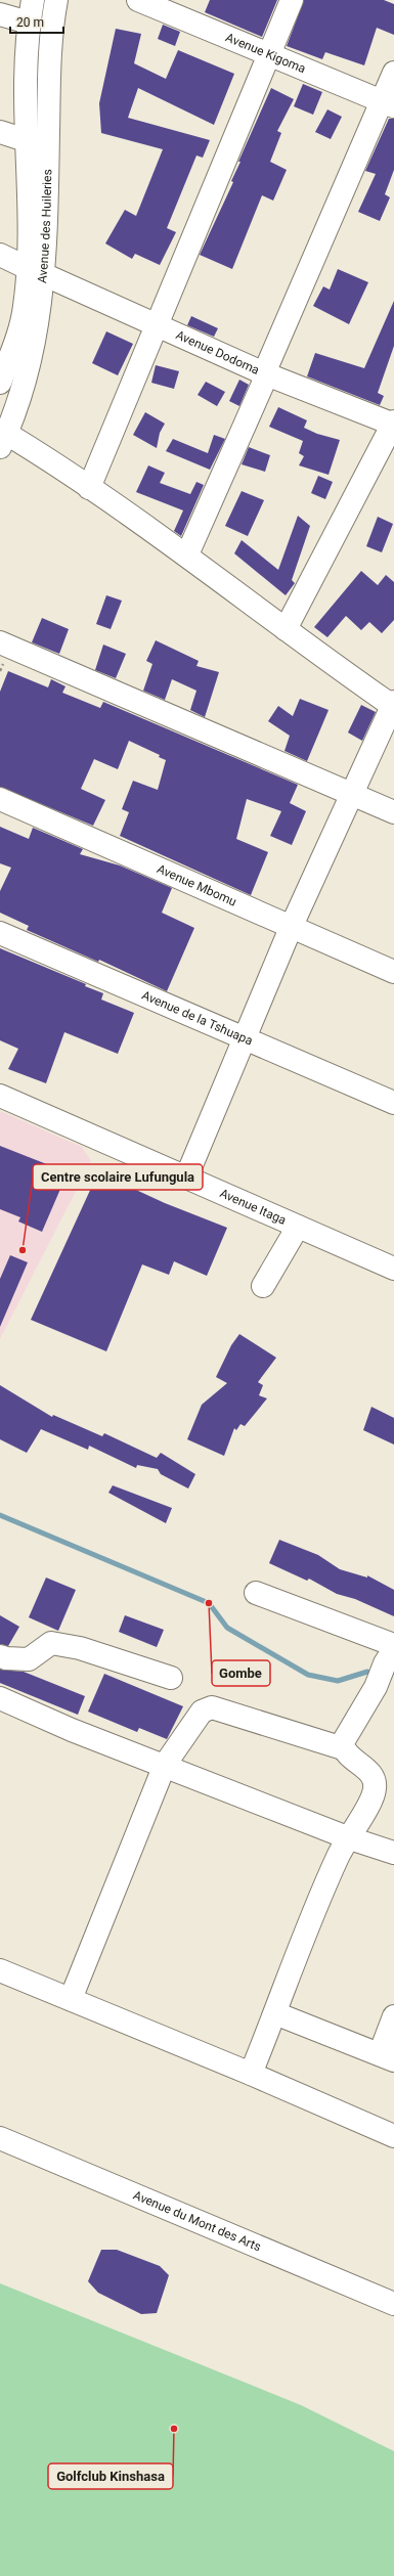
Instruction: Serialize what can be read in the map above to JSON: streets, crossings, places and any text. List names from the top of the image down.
{
  "streets": {
    "street": [
      "Avenue Kigoma",
      "Avenue des Huileries",
      "Avenue Dodoma",
      "Avenue Mbomu",
      "Avenue de la Tshuapa",
      "Avenue Itaga",
      "Avenue du Mont des Arts"
    ]
  },
  "crossings": [
    ["Avenue des Huileries", "Avenue Dodoma"]
  ],
  "places": ["Centre scolaire Lufungula", "Gombe", "Golfclub Kinshasa"],
  "scale_bar": "20 m"
}
